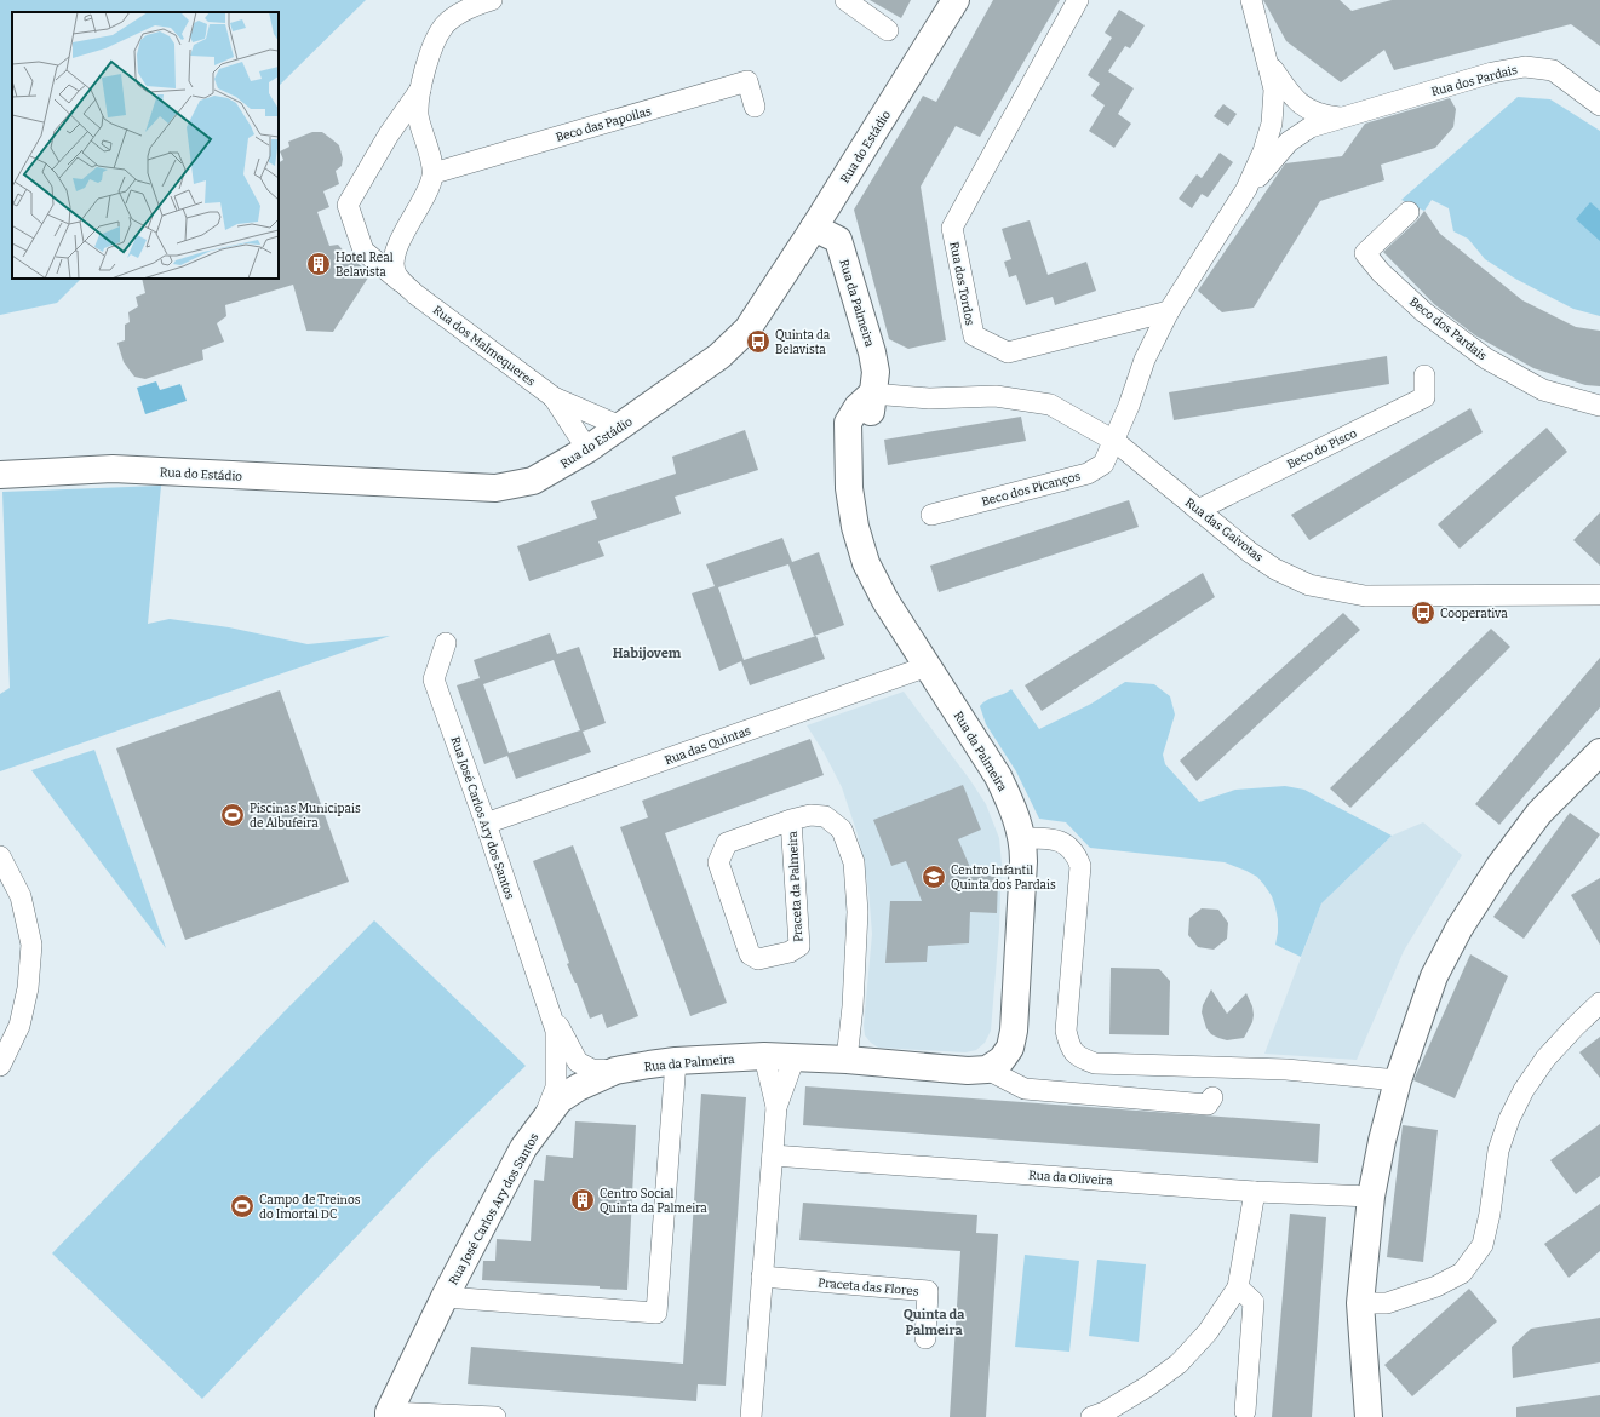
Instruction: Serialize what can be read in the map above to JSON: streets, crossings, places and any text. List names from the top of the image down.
{
  "streets": {
    "street": [
      "Rua dos Pardais",
      "Beco das Papoilas",
      "Rua do Estádio",
      "Rua dos Tordos",
      "Rua da Palmeira",
      "Beco dos Pardais",
      "Rua dos Malmequeres",
      "Beco do Pisco",
      "Beco dos Picanços",
      "Rua das Gaivotas",
      "Rua das Quintas",
      "Rua José Carlos Ary dos Santos",
      "Praceta da Palmeira",
      "Rua da Oliveira",
      "Praceta das Flores"
    ]
  },
  "crossings": [
    ["Beco das Papoilas", "Rua dos Malmequeres"],
    ["Rua do Estádio", "Rua da Palmeira"],
    ["Rua da Palmeira", "Rua das Gaivotas"],
    ["Rua da Palmeira", "Rua das Quintas"],
    ["Rua da Palmeira", "Rua José Carlos Ary dos Santos"],
    ["Rua da Palmeira", "Praceta da Palmeira"],
    ["Beco do Pisco", "Rua das Gaivotas"],
    ["Beco dos Picanços", "Rua das Gaivotas"],
    ["Rua das Quintas", "Rua José Carlos Ary dos Santos"]
  ],
  "districts": ["Habijovem", "Quinta da Palmeira"],
  "places": {
    "building": ["Hotel Real Belavista", "Centro Social Quinta da Palmeira"],
    "bus stop": ["Quinta da Belavista", "Cooperativa"],
    "sports": ["Piscinas Municipais de Albufeira", "Campo de Treinos do Imortal DC"],
    "school or university": ["Centro Infantil Quinta dos Pardais"]
  }
}
